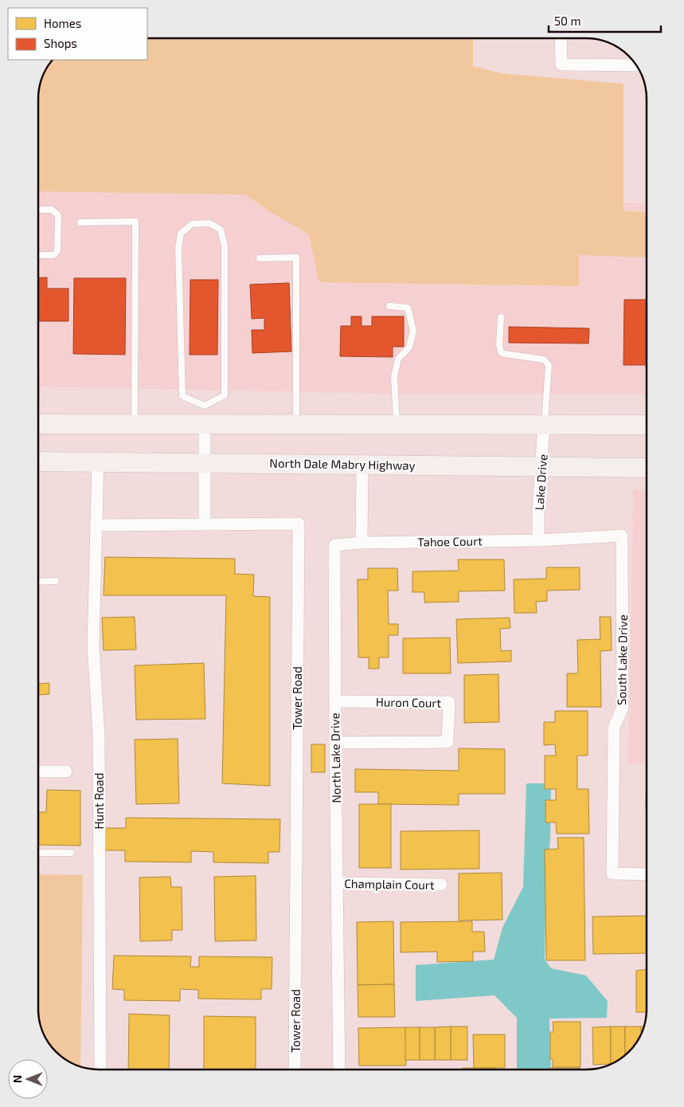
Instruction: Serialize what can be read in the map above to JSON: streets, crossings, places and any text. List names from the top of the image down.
{
  "streets": {
    "main road": ["North Dale Mabry Highway"],
    "street": [
      "Lake Drive",
      "Tahoe Court",
      "South Lake Drive",
      "Tower Road",
      "Huron Court",
      "North Lake Drive",
      "Hunt Road",
      "Champlain Court"
    ]
  },
  "crossings": [
    ["North Dale Mabry Highway", "Lake Drive"],
    ["North Dale Mabry Highway", "Hunt Road"],
    ["Lake Drive", "Tahoe Court"],
    ["Lake Drive", "South Lake Drive"],
    ["Tahoe Court", "South Lake Drive"],
    ["Tahoe Court", "North Lake Drive"],
    ["Tower Road", "Hunt Road"],
    ["Huron Court", "North Lake Drive"],
    ["North Lake Drive", "Champlain Court"]
  ],
  "legend": ["Homes", "Shops"],
  "scale_bar": "50 m",
  "north": "left"
}
